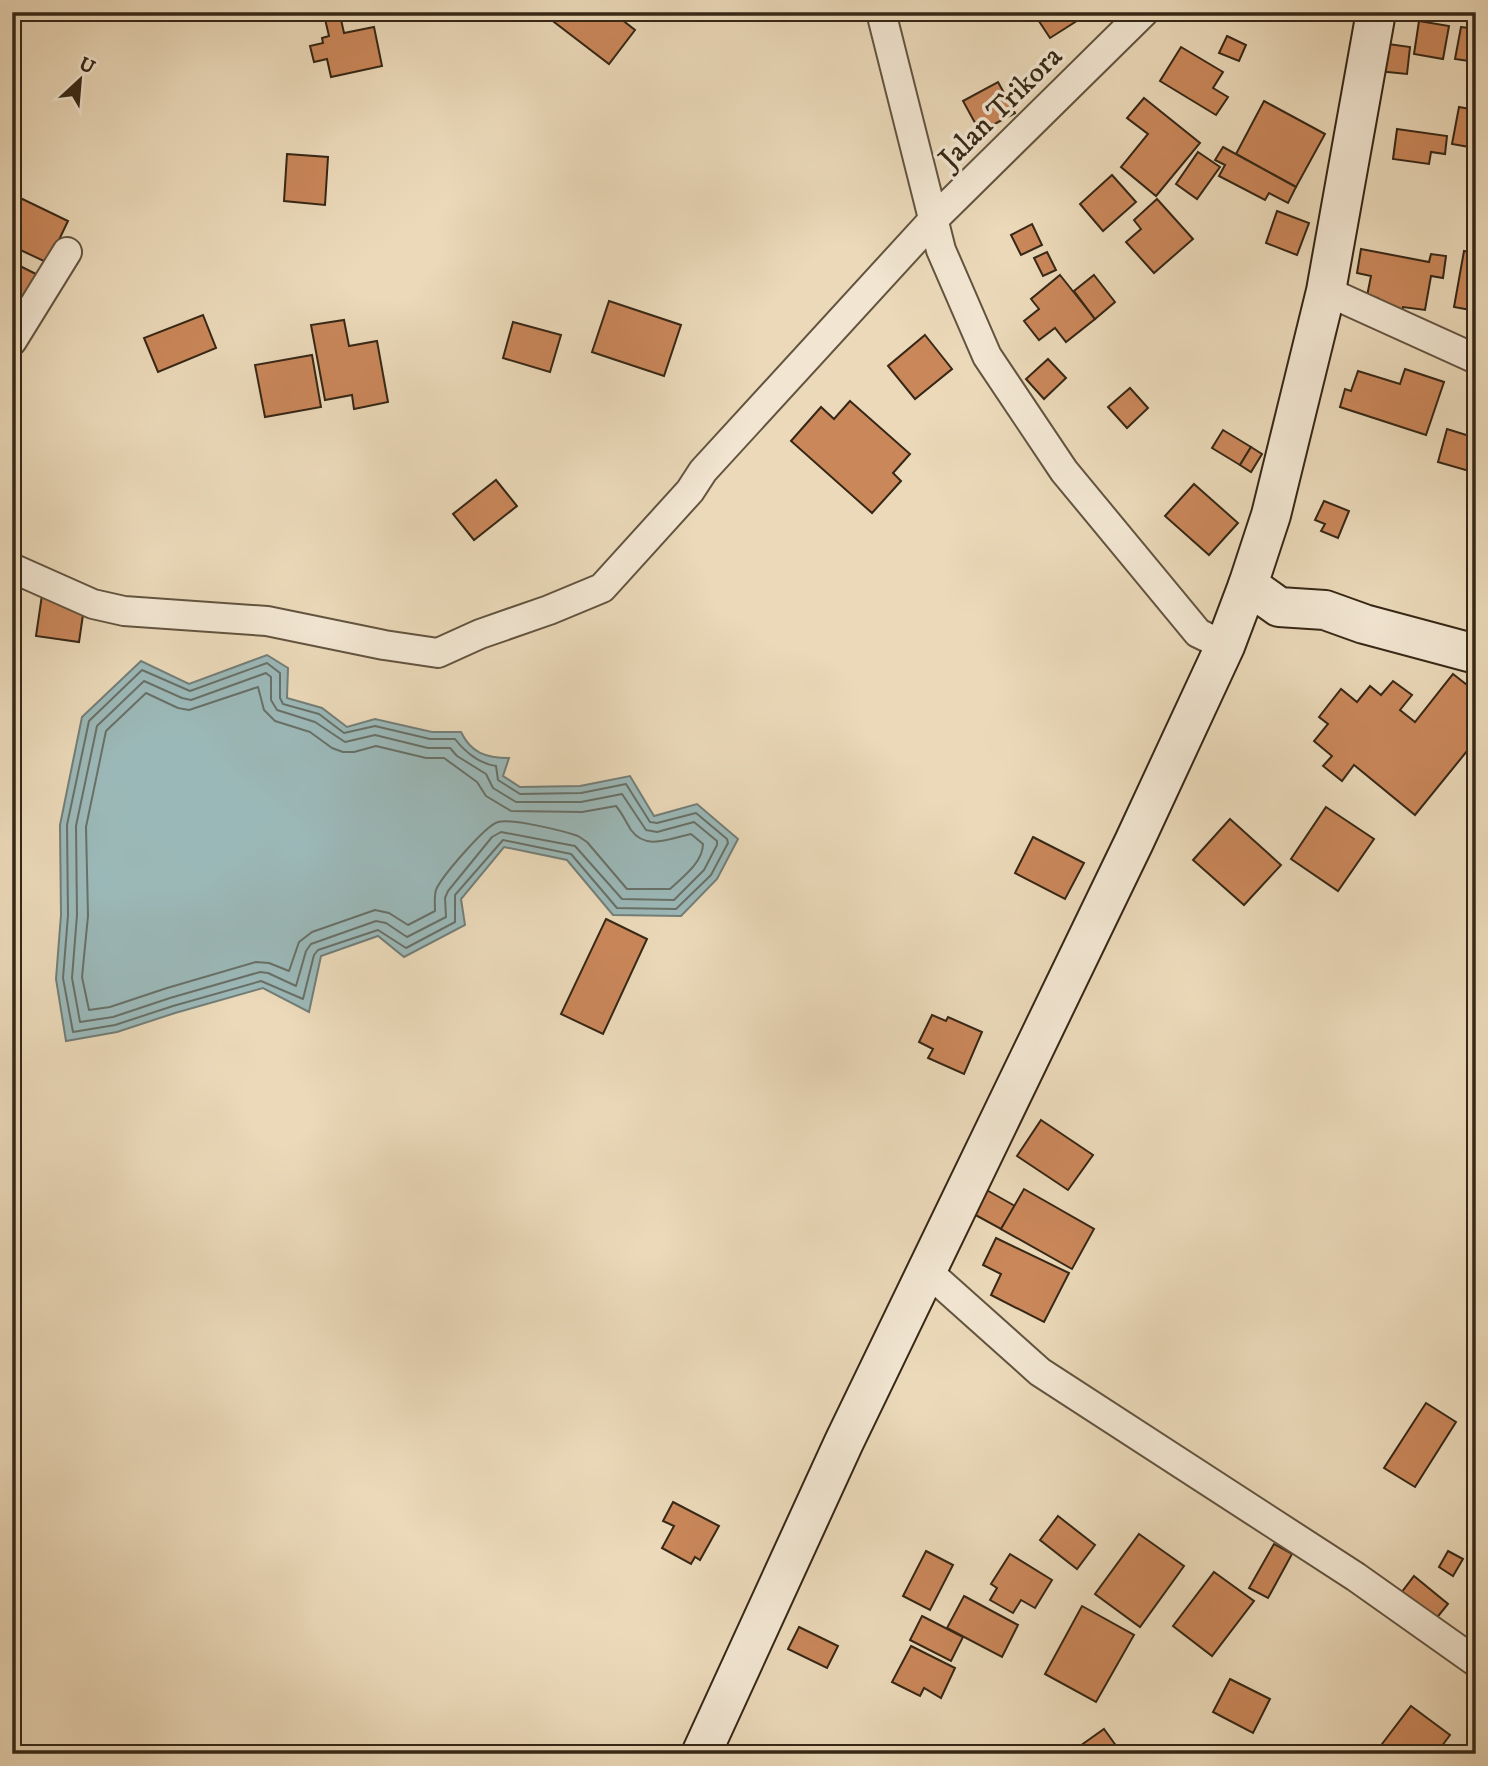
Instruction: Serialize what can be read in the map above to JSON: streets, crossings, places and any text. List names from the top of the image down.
{
  "streets": {
    "street": ["Jalan Trikora"]
  },
  "north": "top right"
}
